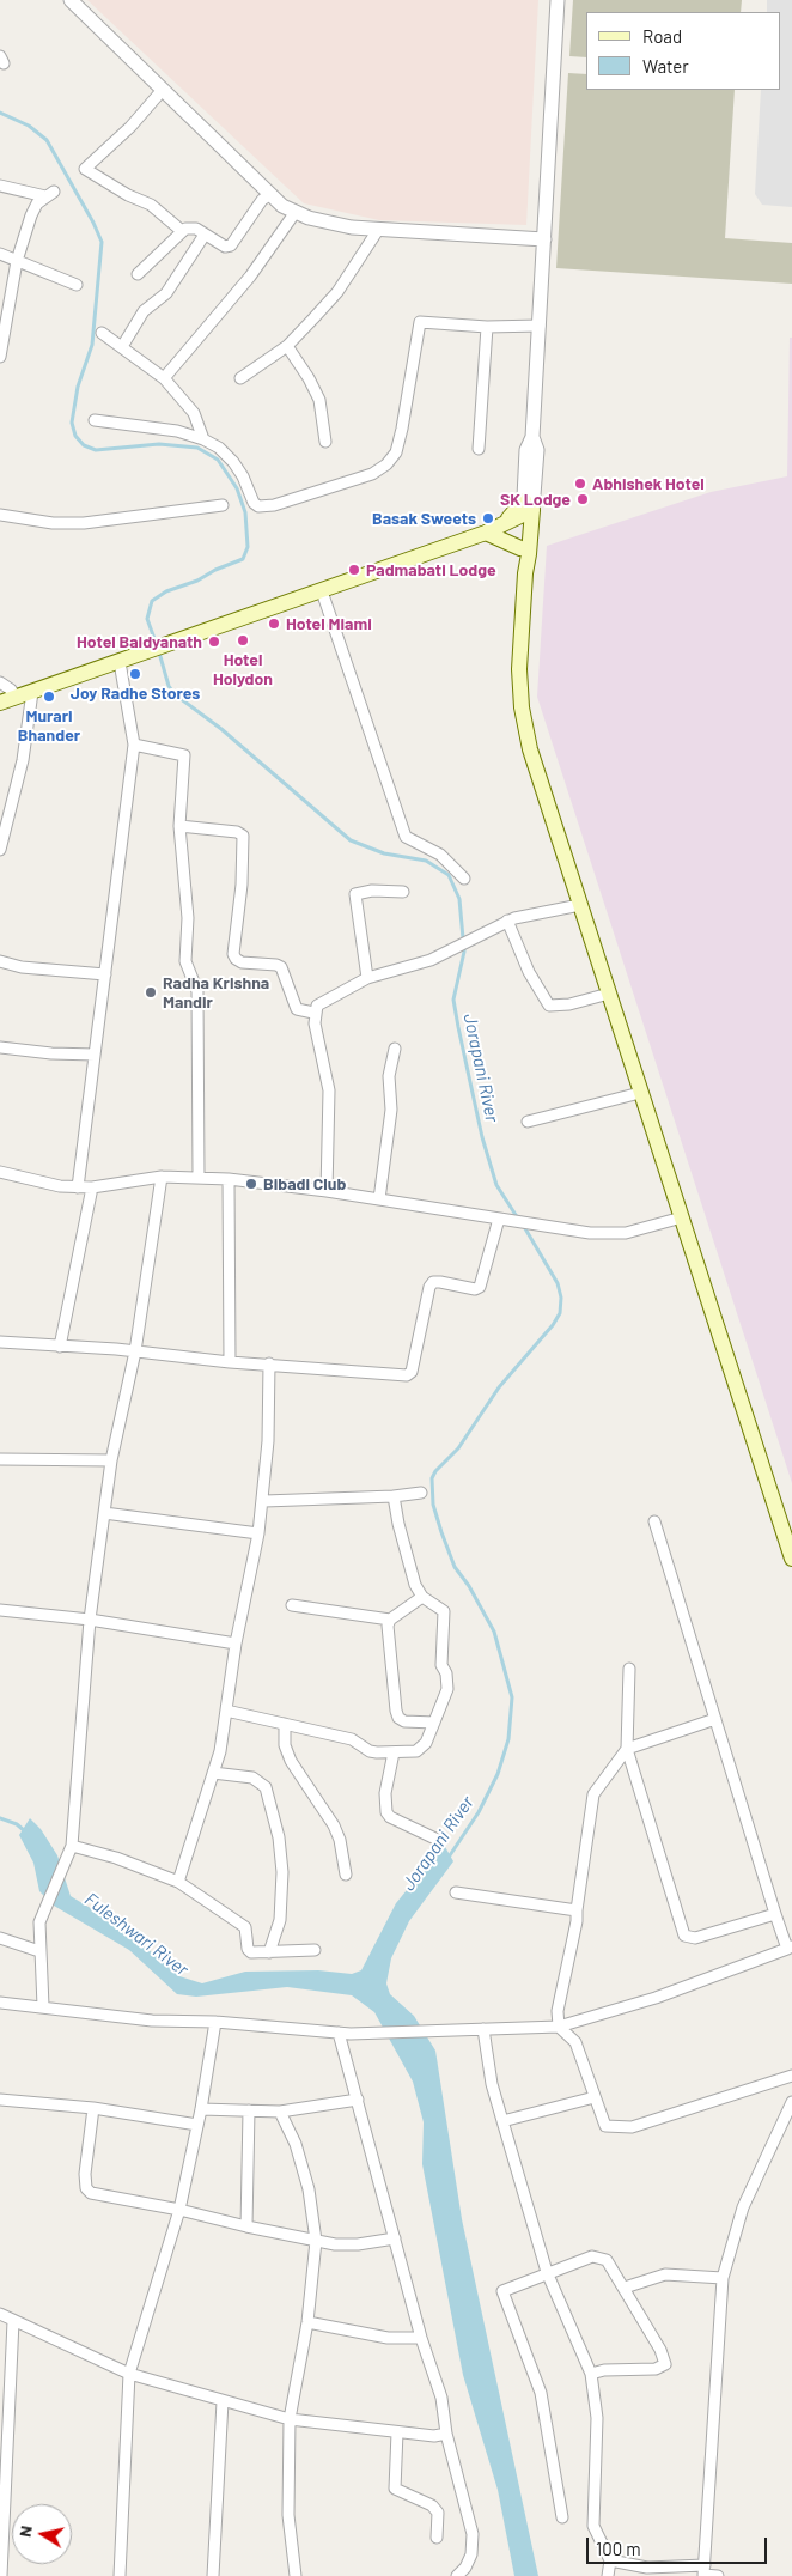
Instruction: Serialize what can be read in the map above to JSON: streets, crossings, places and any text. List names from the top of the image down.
{
  "water": ["Jorapani River", "Fuleshwari River"],
  "places": [
    "Abhishek Hotel",
    "SK Lodge",
    "Basak Sweets",
    "Padmabati Lodge",
    "Hotel Miami",
    "Hotel Holydon",
    "Hotel Baidyanath",
    "Joy Radhe Stores",
    "Murari Bhander",
    "Radha Krishna Mandir",
    "Bibadi Club"
  ],
  "legend": ["Road", "Water"],
  "scale_bar": "100 m",
  "north": "left"
}
